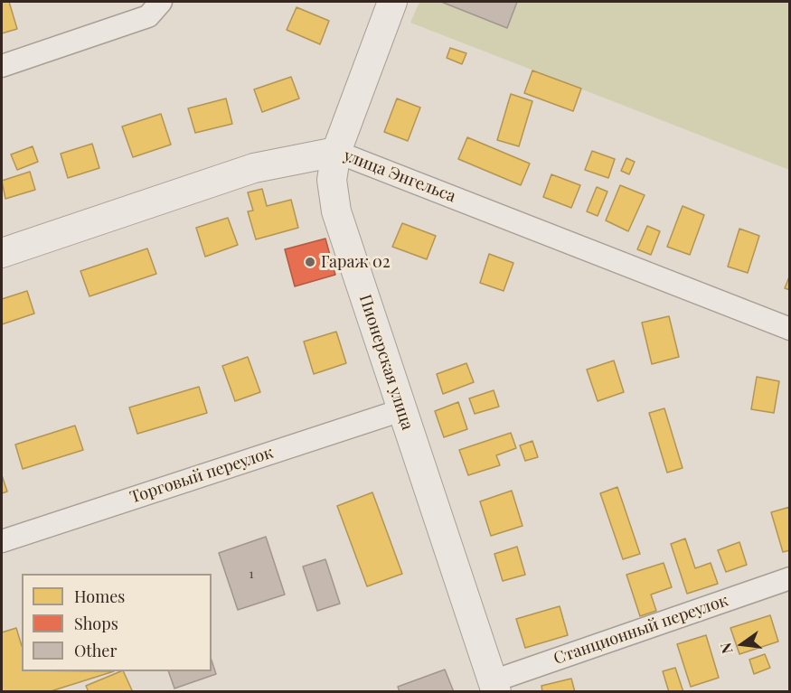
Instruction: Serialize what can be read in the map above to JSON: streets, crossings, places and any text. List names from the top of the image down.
{
  "streets": {
    "street": [
      "улица Энгельса",
      "Пионерская улица",
      "Торговый переулок",
      "Станционный переулок"
    ]
  },
  "crossings": [
    ["улица Энгельса", "Пионерская улица"],
    ["Пионерская улица", "Торговый переулок"],
    ["Пионерская улица", "Станционный переулок"]
  ],
  "places": ["Гараж 02"],
  "house_numbers": ["1"],
  "legend": ["Homes", "Shops", "Other"],
  "north": "left"
}
